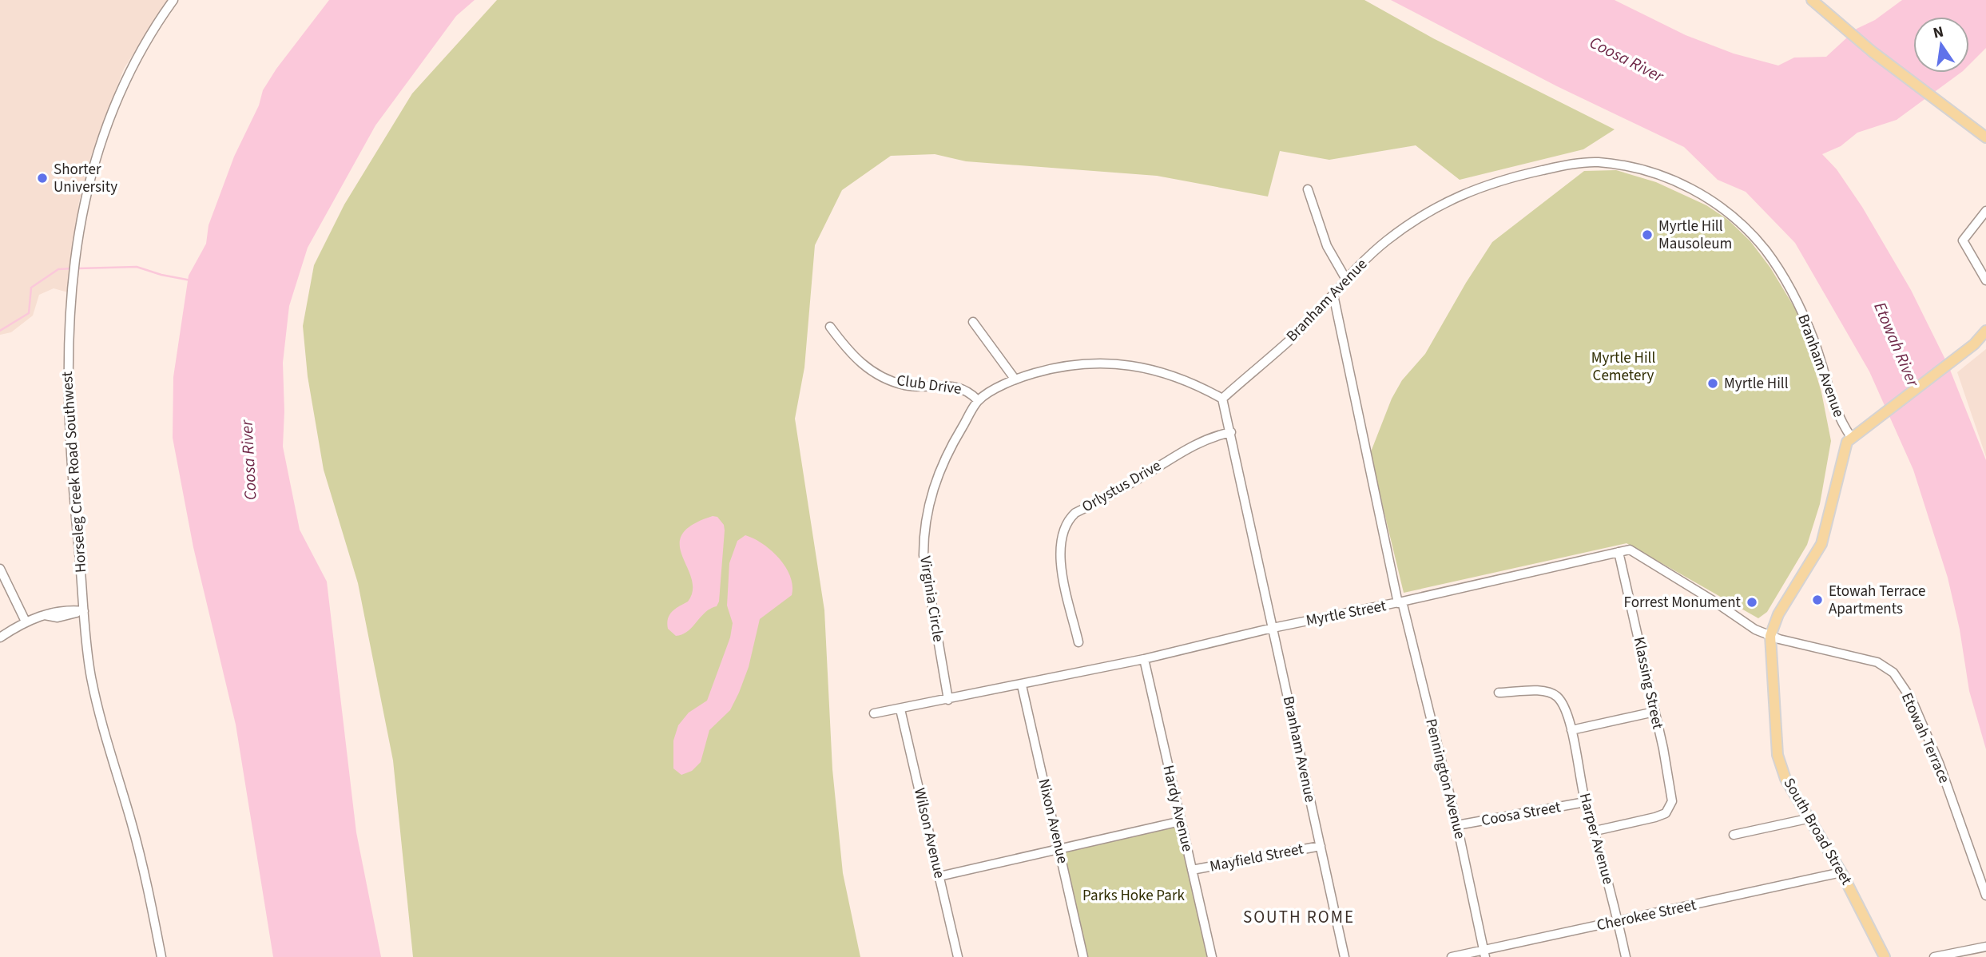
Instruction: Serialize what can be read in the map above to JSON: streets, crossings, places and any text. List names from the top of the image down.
{
  "streets": {
    "main road": ["South Broad Street"],
    "street": [
      "Branham Avenue",
      "Club Drive",
      "Horseleg Creek Road Southwest",
      "Orlystus Drive",
      "Virginia Circle",
      "Myrtle Street",
      "Klassing Street",
      "Etowah Terrace",
      "Pennington Avenue",
      "Hardy Avenue",
      "Coosa Street",
      "Nixon Avenue",
      "Wilson Avenue",
      "Harper Avenue",
      "Mayfield Street",
      "Cherokee Street"
    ]
  },
  "crossings": [
    ["Branham Avenue", "Orlystus Drive"],
    ["Branham Avenue", "Virginia Circle"],
    ["Branham Avenue", "Myrtle Street"],
    ["Branham Avenue", "Pennington Avenue"],
    ["Branham Avenue", "South Broad Street"],
    ["Branham Avenue", "Mayfield Street"],
    ["Club Drive", "Virginia Circle"],
    ["Virginia Circle", "Myrtle Street"],
    ["Myrtle Street", "Klassing Street"],
    ["Myrtle Street", "Etowah Terrace"],
    ["Myrtle Street", "Pennington Avenue"],
    ["Myrtle Street", "Hardy Avenue"],
    ["Myrtle Street", "Nixon Avenue"],
    ["Myrtle Street", "South Broad Street"],
    ["Myrtle Street", "Wilson Avenue"],
    ["Klassing Street", "Harper Avenue"],
    ["Etowah Terrace", "South Broad Street"],
    ["Pennington Avenue", "Coosa Street"],
    ["Pennington Avenue", "Cherokee Street"],
    ["Hardy Avenue", "Mayfield Street"],
    ["Coosa Street", "Harper Avenue"],
    ["South Broad Street", "Cherokee Street"],
    ["Harper Avenue", "Cherokee Street"]
  ],
  "districts": ["SOUTH ROME"],
  "water": ["Coosa River", "Etowah River"],
  "parks": ["Myrtle Hill Cemetery", "Parks Hoke Park"],
  "places": [
    "Shorter University",
    "Myrtle Hill Mausoleum",
    "Myrtle Hill",
    "Etowah Terrace Apartments",
    "Forrest Monument"
  ],
  "north": "top"
}
